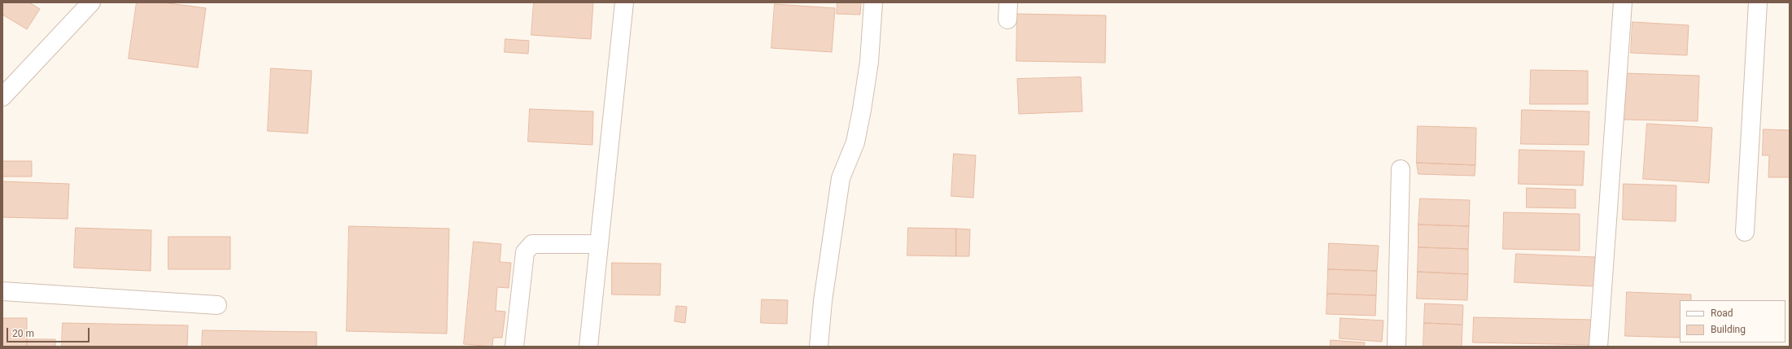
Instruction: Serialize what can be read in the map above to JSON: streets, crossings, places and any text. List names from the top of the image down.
{
  "legend": ["Road", "Building"],
  "scale_bar": "20 m"
}
